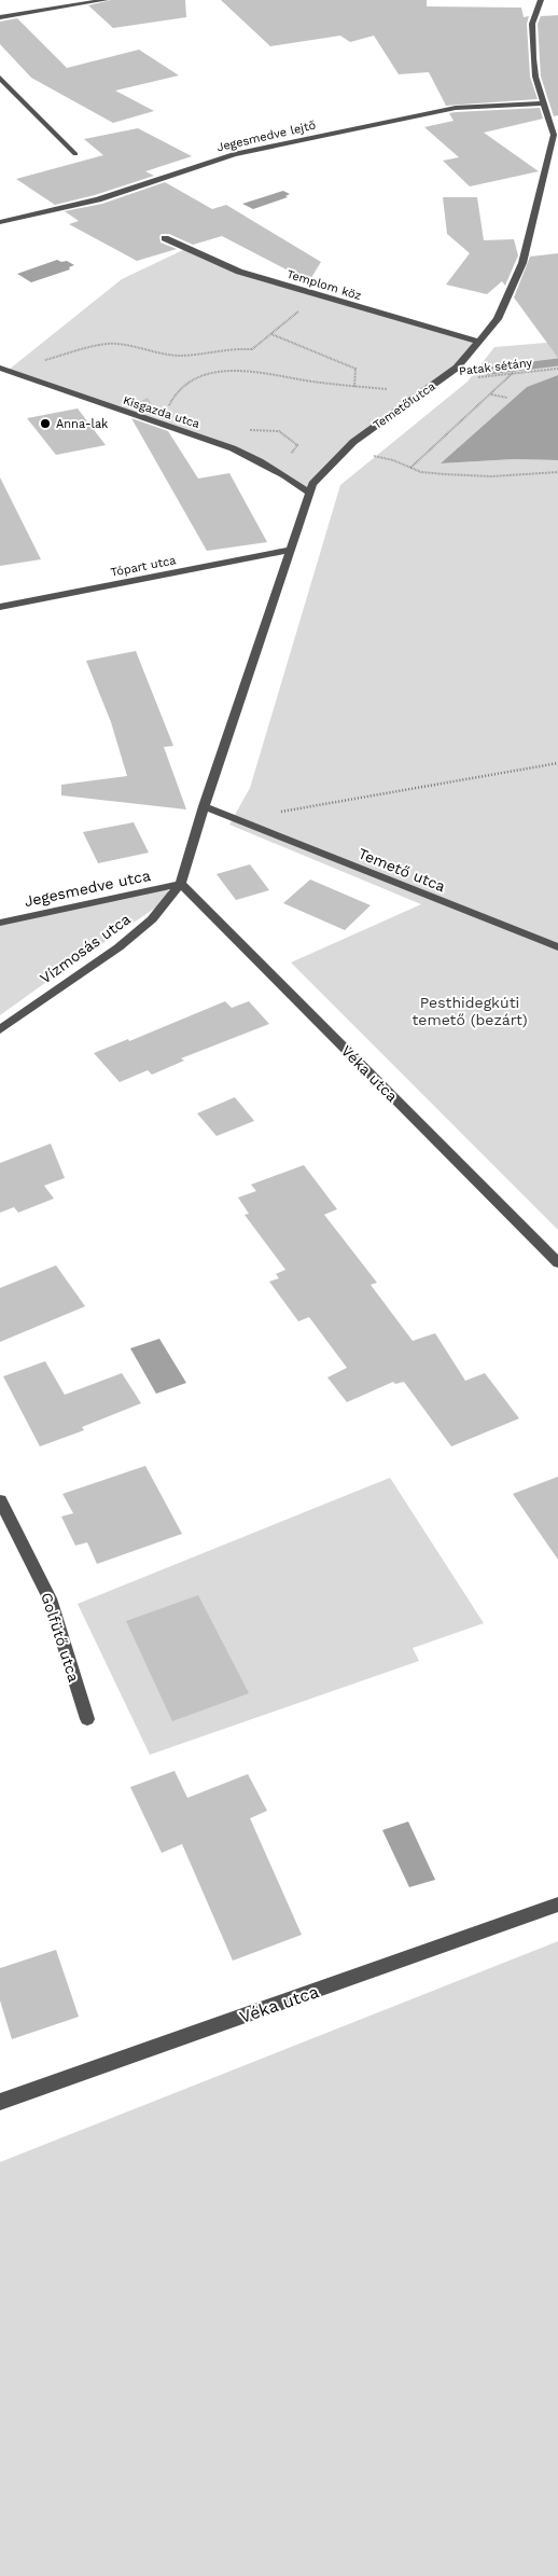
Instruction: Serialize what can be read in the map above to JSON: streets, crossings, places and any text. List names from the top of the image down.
{
  "streets": {
    "street": [
      "Jegesmedve lejtő",
      "Templom köz",
      "Temető utca",
      "Kisgazda utca",
      "Tópart utca",
      "Jegesmedve utca",
      "Vízmosás utca",
      "Véka utca",
      "Golfütő utca"
    ],
    "path": ["Patak sétány"]
  },
  "crossings": [
    ["Jegesmedve lejtő", "Temető utca"],
    ["Templom köz", "Temető utca"],
    ["Patak sétány", "Temető utca"],
    ["Temető utca", "Kisgazda utca"],
    ["Temető utca", "Tópart utca"],
    ["Temető utca", "Jegesmedve utca"],
    ["Temető utca", "Vízmosás utca"],
    ["Temető utca", "Véka utca"],
    ["Jegesmedve utca", "Vízmosás utca"],
    ["Jegesmedve utca", "Véka utca"],
    ["Vízmosás utca", "Véka utca"]
  ],
  "parks": ["Pesthidegkúti temető (bezárt)"],
  "places": ["Anna-lak"]
}
